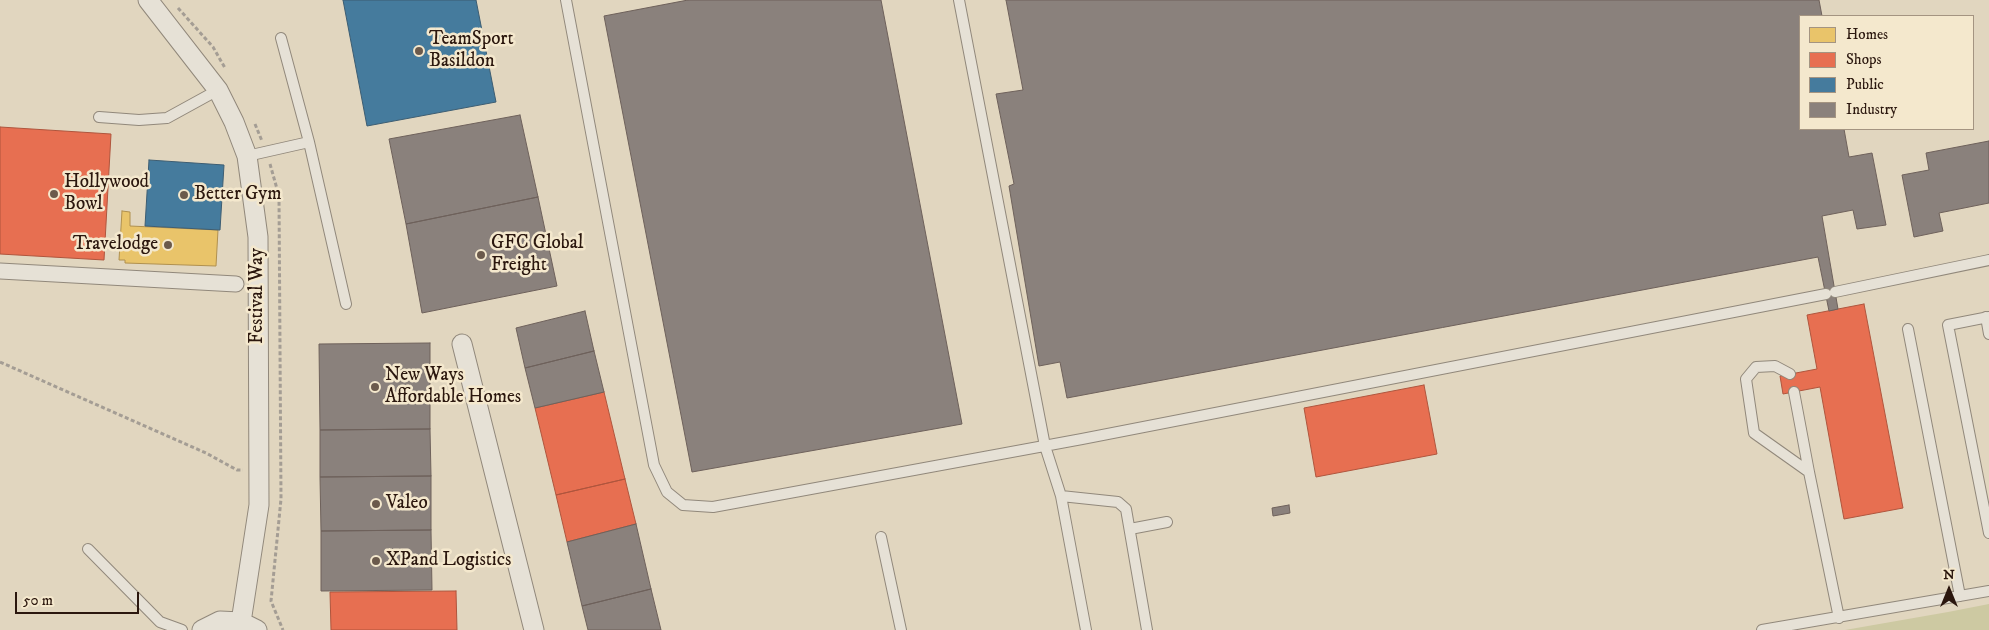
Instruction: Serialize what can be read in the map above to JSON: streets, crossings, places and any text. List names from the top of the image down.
{
  "streets": {
    "street": ["Festival Way"]
  },
  "places": [
    "TeamSport Basildon",
    "Hollywood Bowl",
    "Better Gym",
    "Travelodge",
    "GFC Global Freight",
    "New Ways Affordable Homes",
    "Valeo",
    "XPand Logistics"
  ],
  "legend": [
    "Homes",
    "Shops",
    "Public",
    "Industry"
  ],
  "scale_bar": "50 m",
  "north": "top"
}
